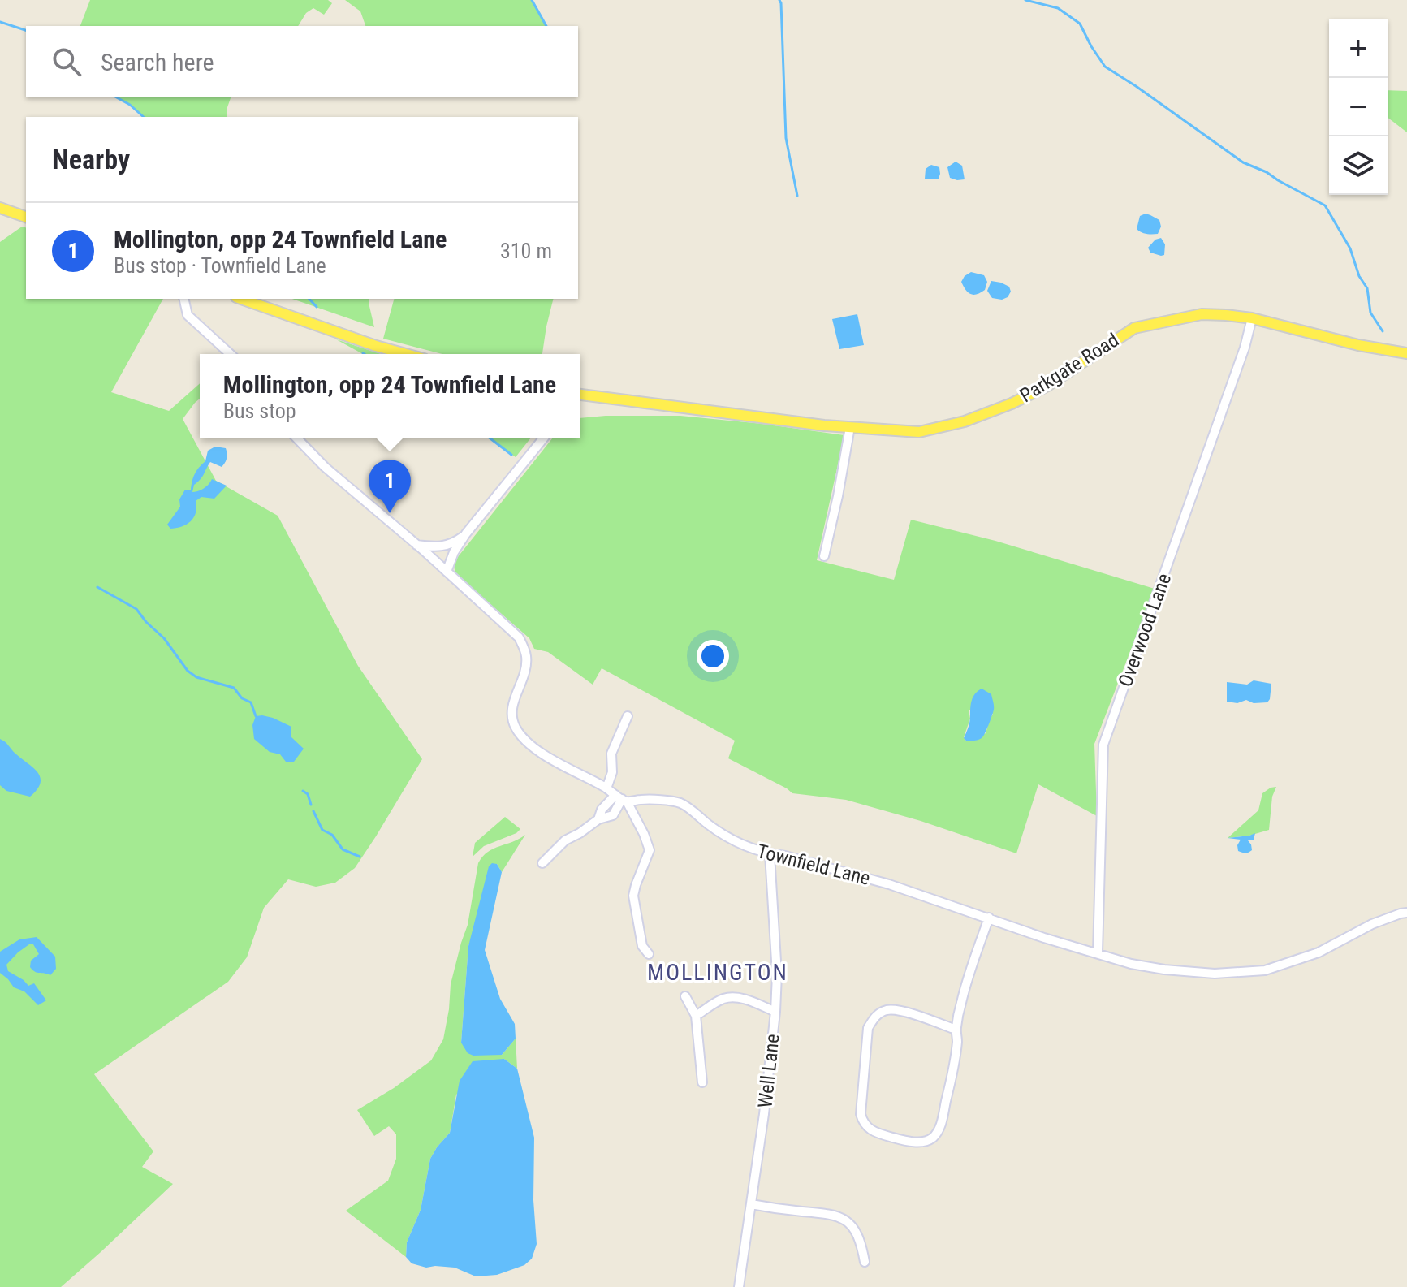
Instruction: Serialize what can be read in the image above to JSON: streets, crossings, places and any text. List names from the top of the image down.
{
  "streets": {
    "main road": ["Parkgate Road"],
    "street": ["Overwood Lane", "Townfield Lane", "Well Lane"]
  },
  "crossings": [
    ["Parkgate Road", "Overwood Lane"],
    ["Overwood Lane", "Townfield Lane"],
    ["Townfield Lane", "Well Lane"]
  ],
  "districts": ["MOLLINGTON"],
  "page": {
    "map_buttons": ["+", "−"],
    "search": "Search here",
    "heading": "Nearby",
    "list": [
      {
        "mark": "1",
        "name": "Mollington, opp 24 Townfield Lane",
        "note": "Bus stop · Townfield Lane",
        "value": "310 m"
      }
    ],
    "popup": ["Mollington, opp 24 Townfield Lane", "Bus stop"],
    "pins": "1"
  }
}
